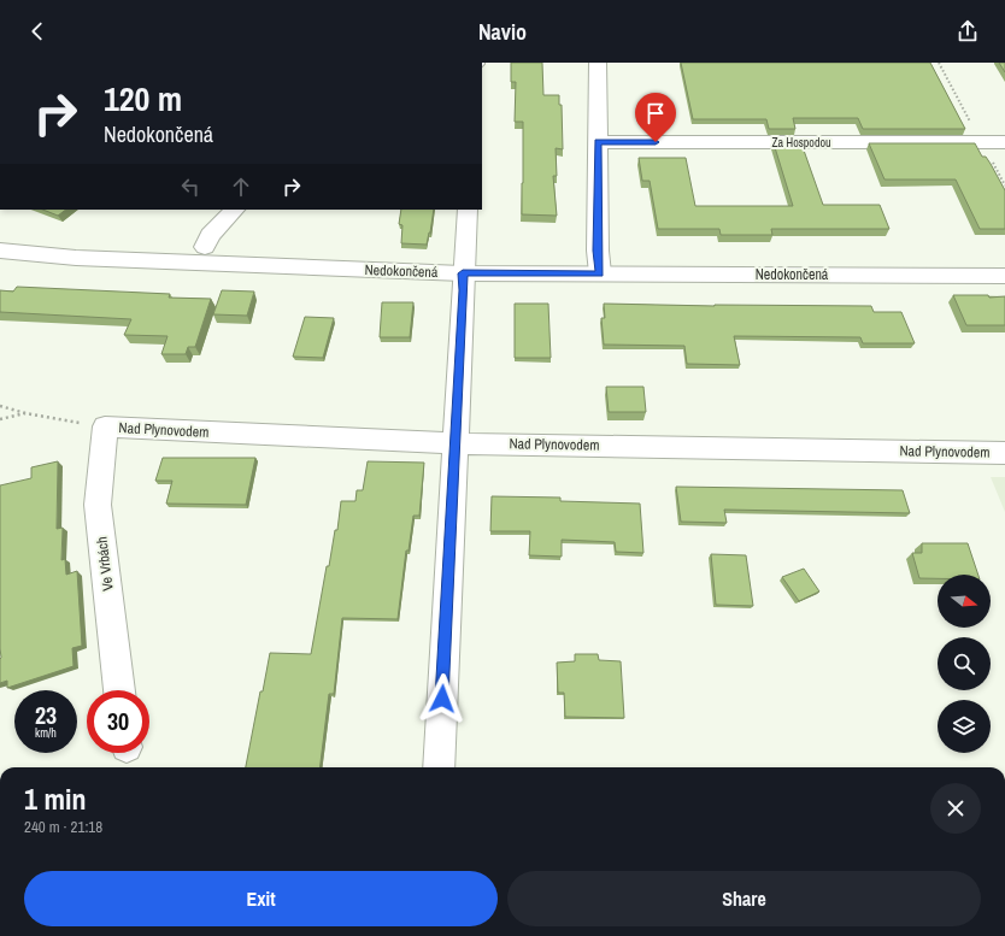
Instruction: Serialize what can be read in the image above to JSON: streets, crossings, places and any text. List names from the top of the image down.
{
  "streets": {
    "street": [
      "Za Hospodou",
      "Nedokončená",
      "Nad Plynovodem",
      "Ve Vrbách"
    ]
  },
  "crossings": [
    ["Nad Plynovodem", "Ve Vrbách"]
  ],
  "north": "right",
  "page": {
    "header": "Navio",
    "turn": ["120 m", "Nedokončená"],
    "speed": "23 km/h",
    "limit": "30",
    "heading": ["1 min", "240 m · 21:18"],
    "buttons": ["Exit", "Share"]
  }
}
